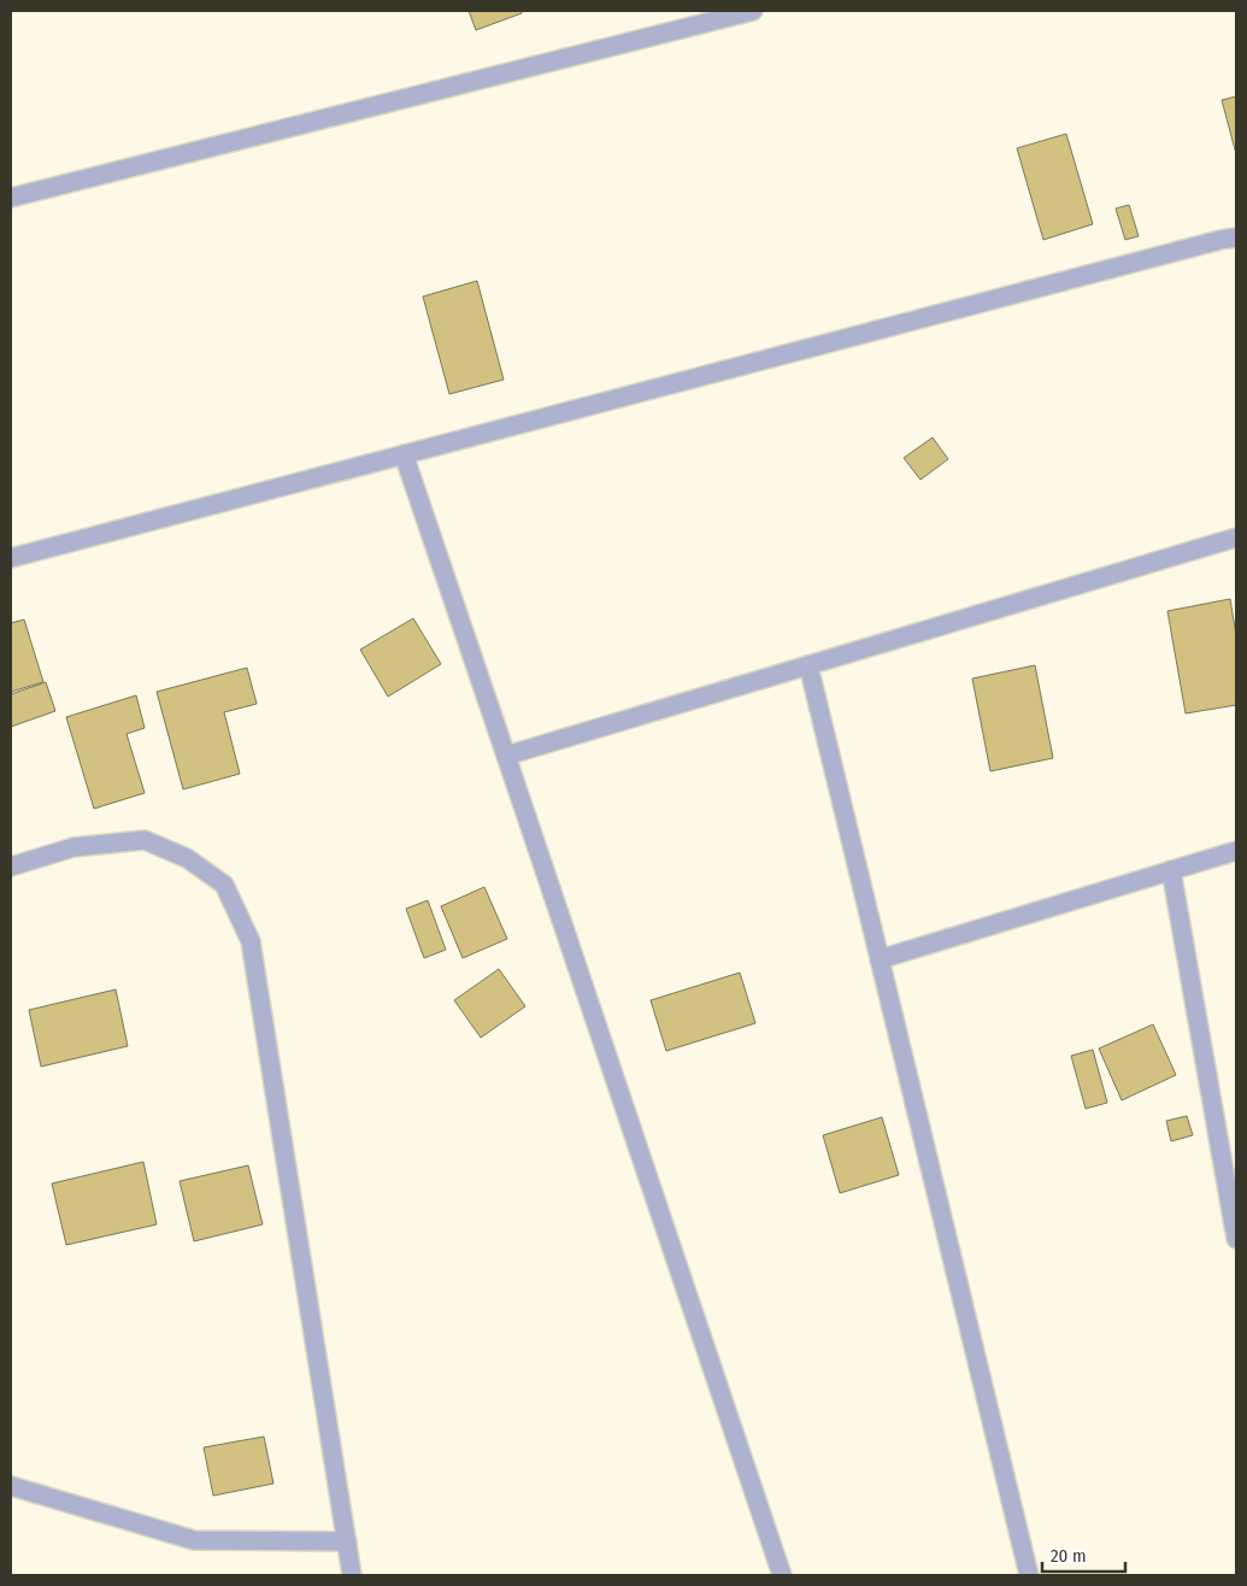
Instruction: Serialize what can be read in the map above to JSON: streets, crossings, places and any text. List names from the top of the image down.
{
  "scale_bar": "20 m"
}
